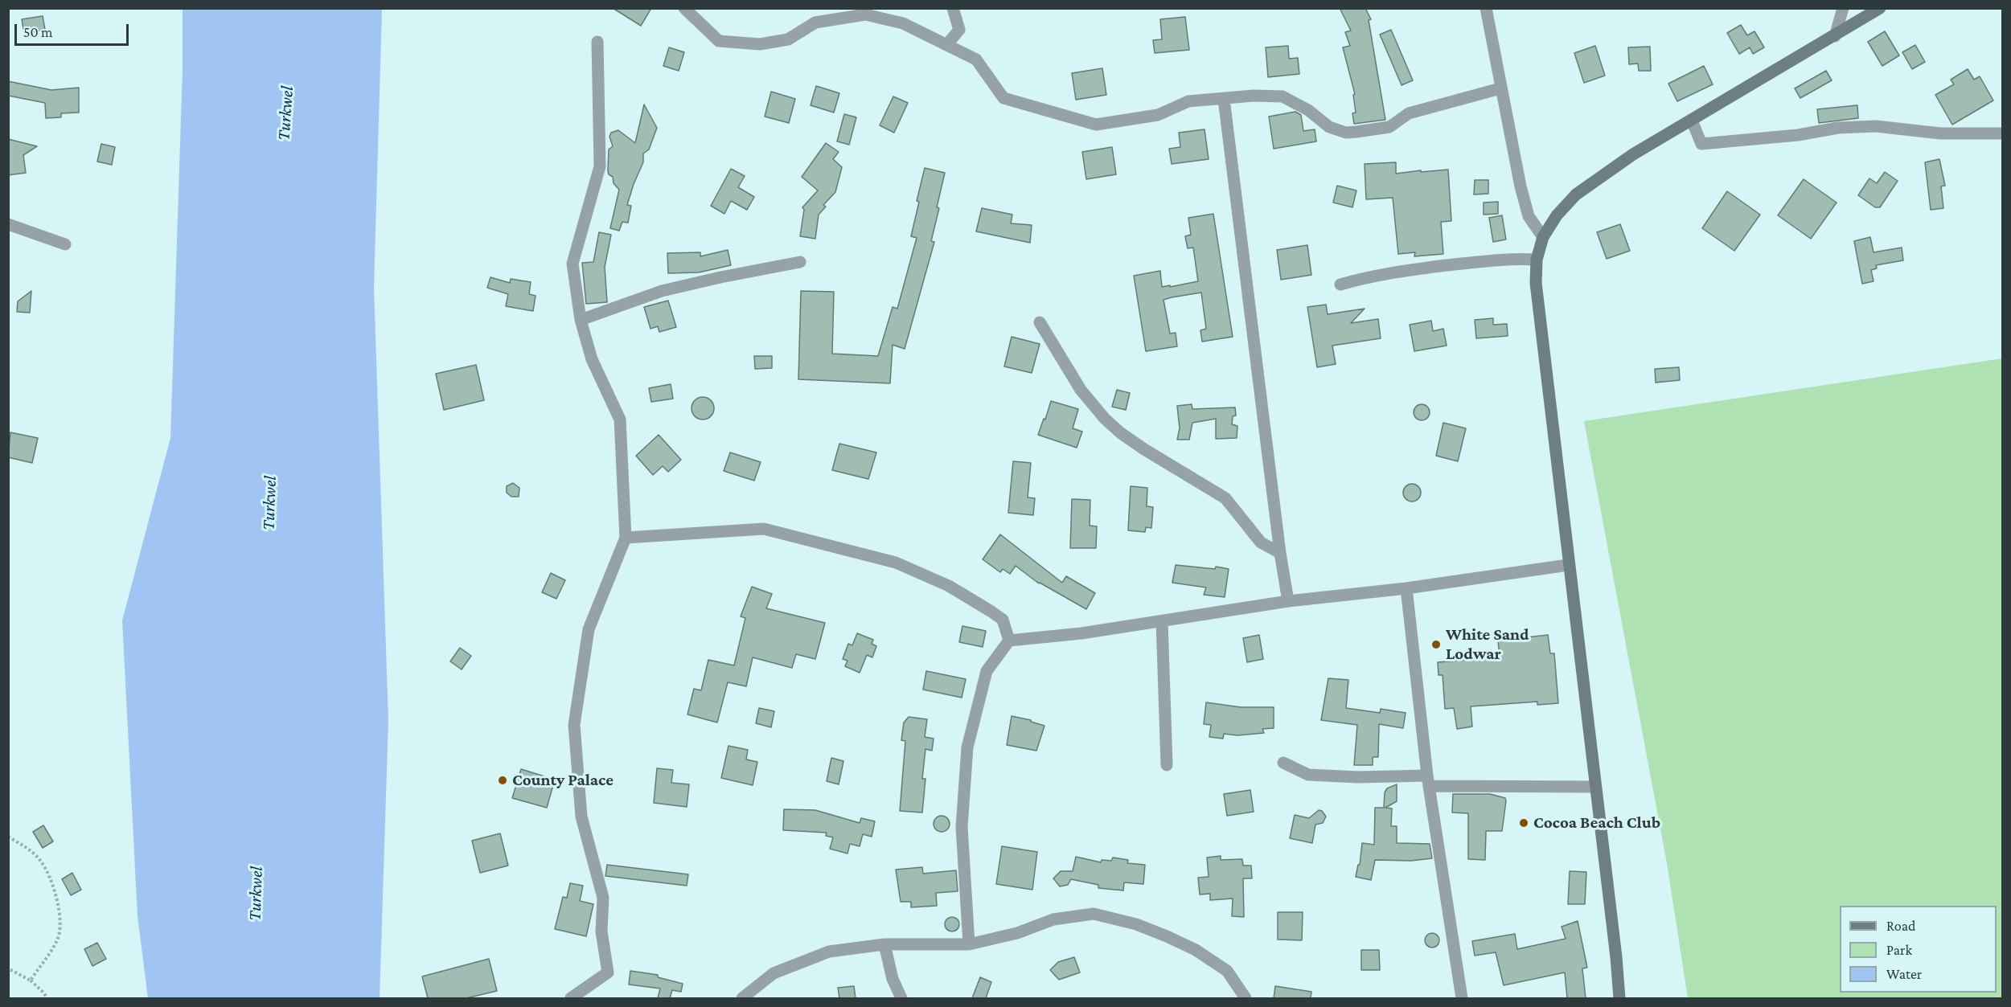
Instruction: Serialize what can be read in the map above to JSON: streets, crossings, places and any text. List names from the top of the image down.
{
  "water": ["Turkwel"],
  "places": ["White Sand Lodwar", "County Palace", "Cocoa Beach Club"],
  "legend": ["Road", "Park", "Water"],
  "scale_bar": "50 m"
}
